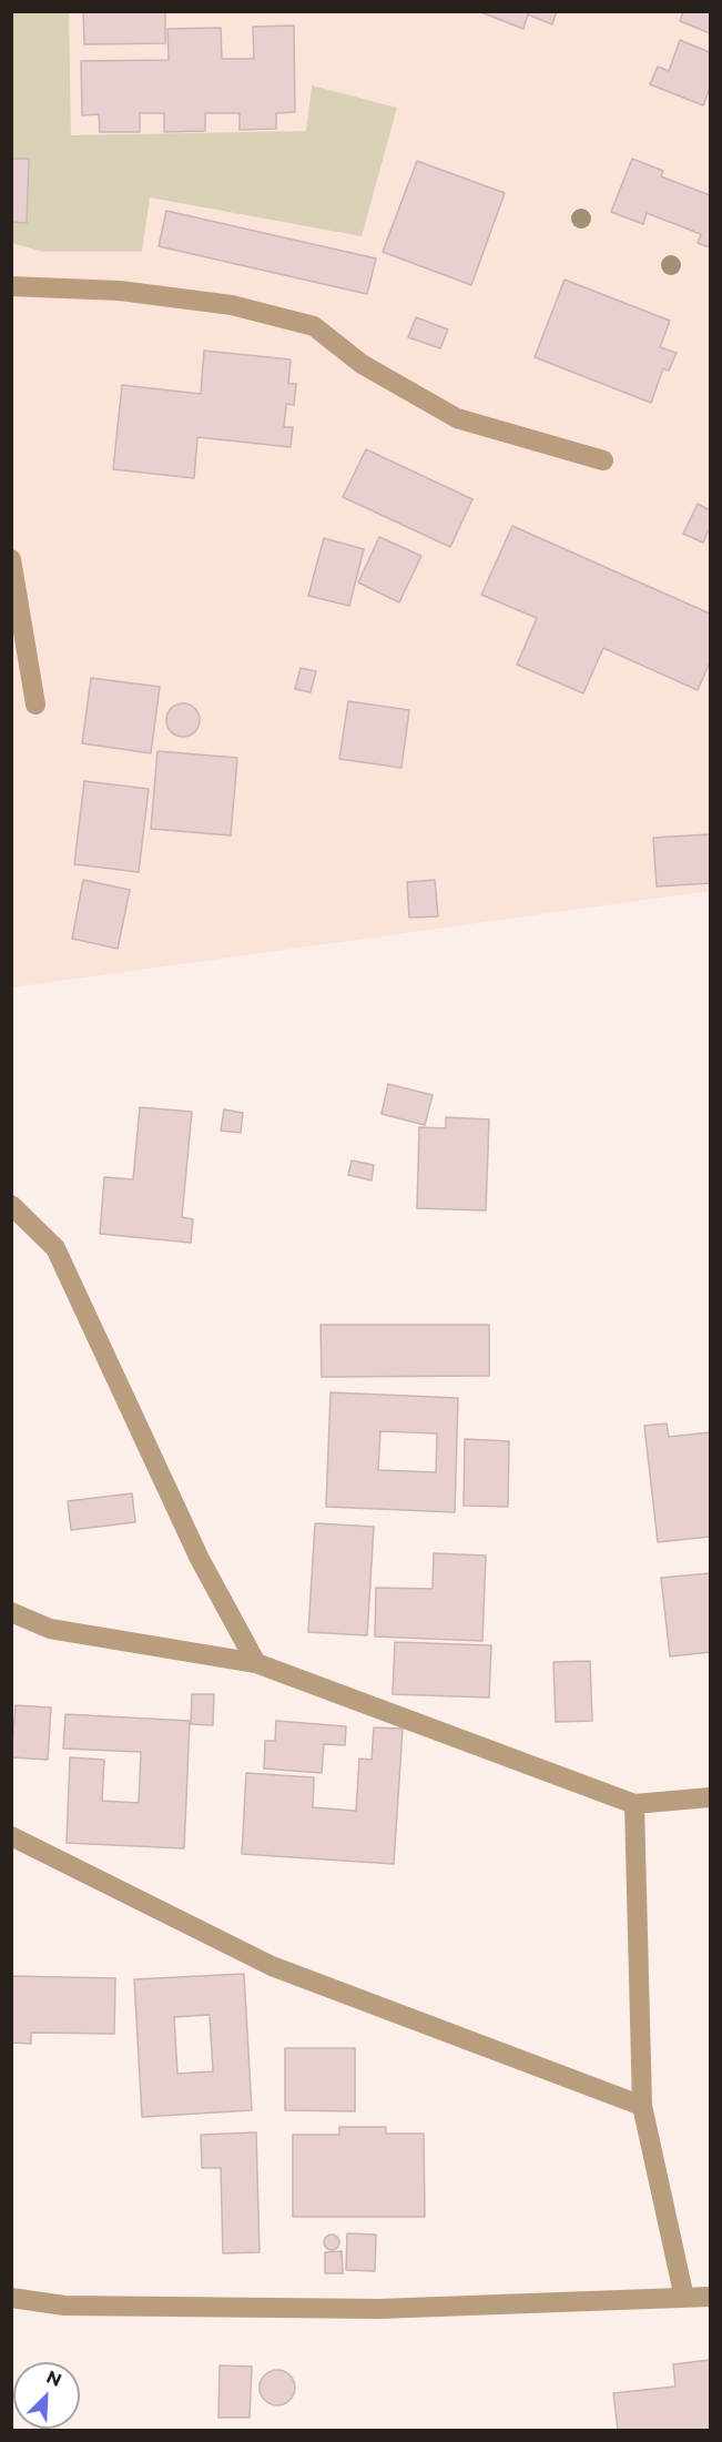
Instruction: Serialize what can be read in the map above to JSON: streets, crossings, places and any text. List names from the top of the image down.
{
  "north": "top right"
}
